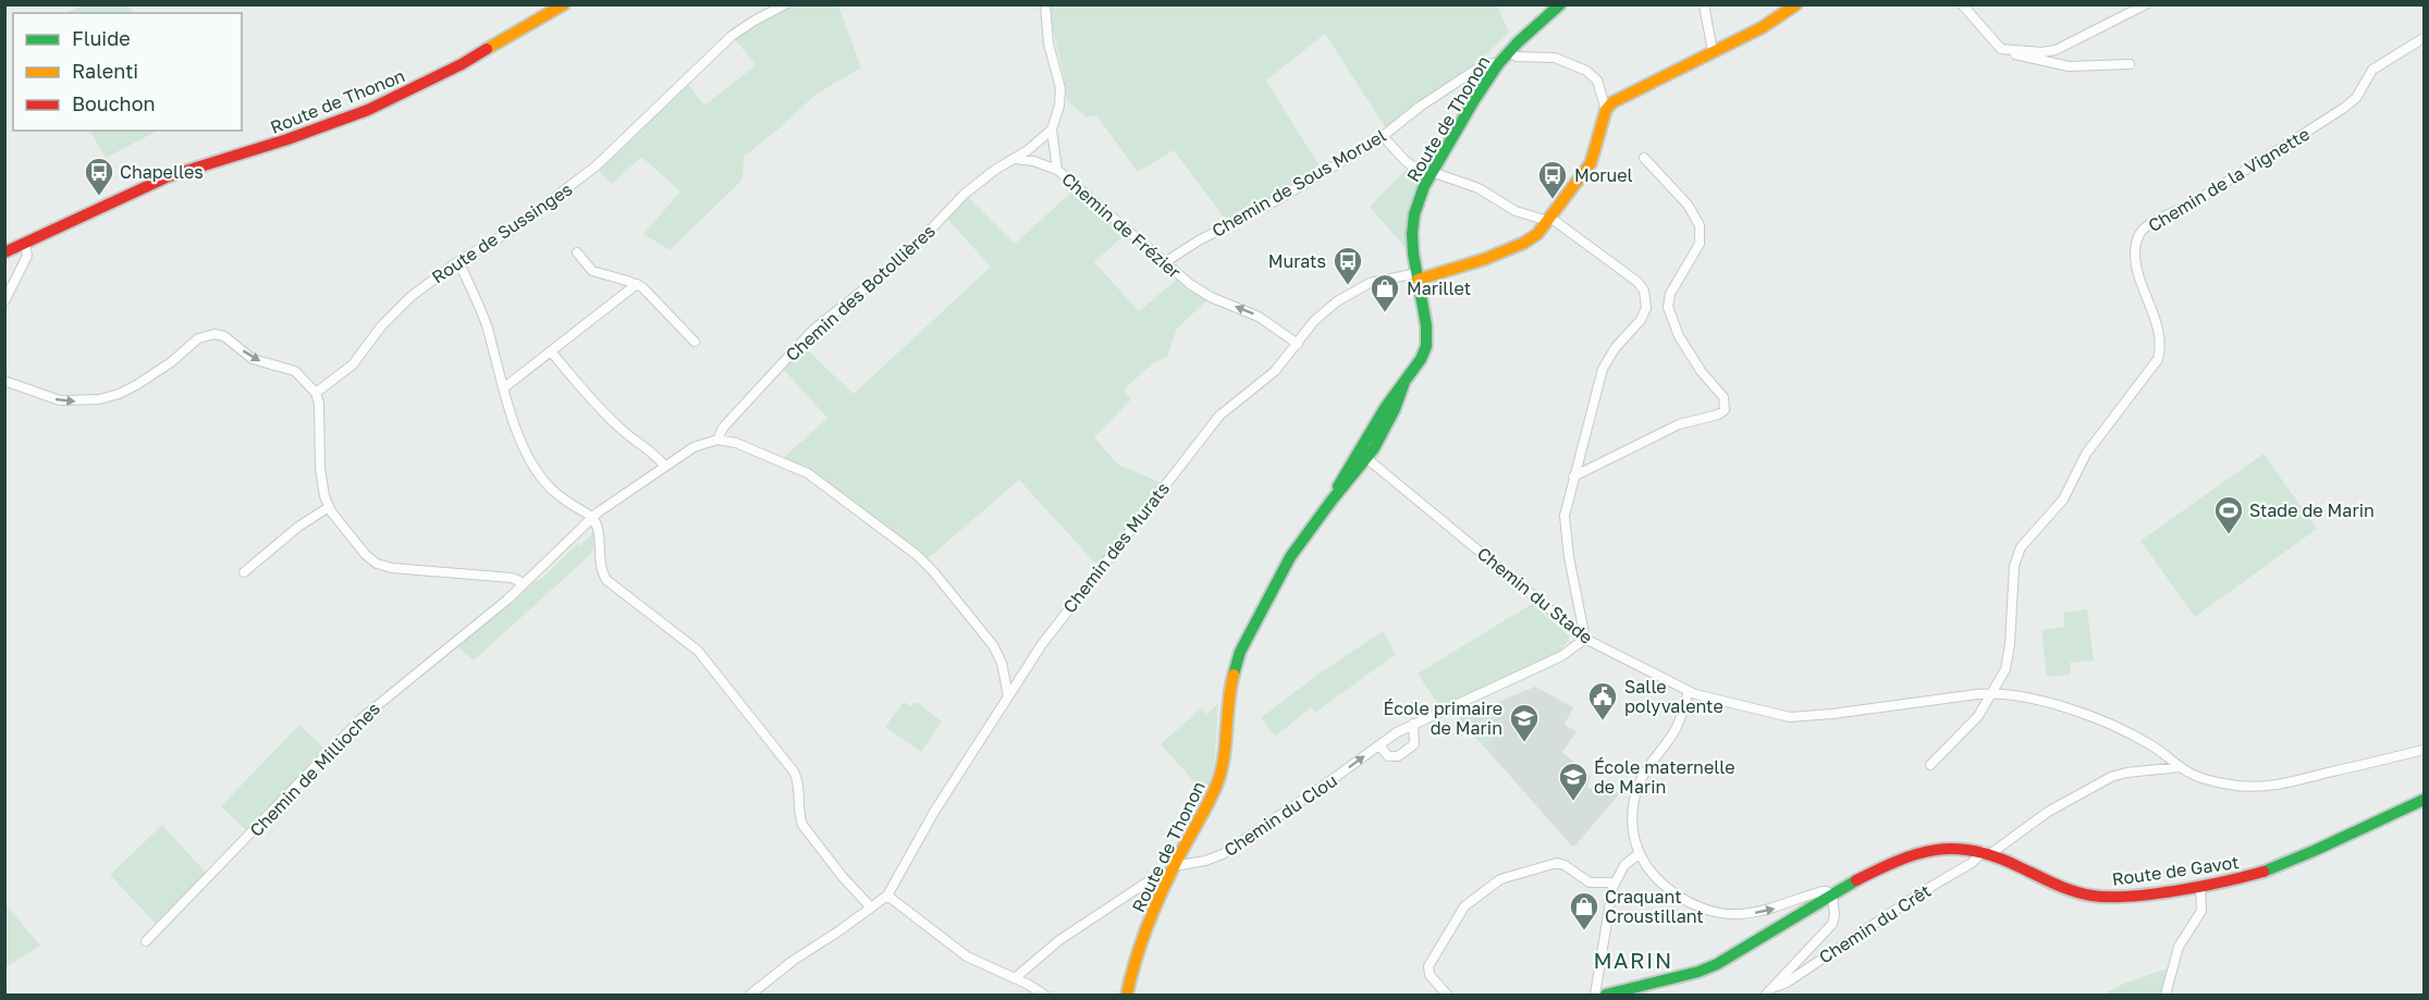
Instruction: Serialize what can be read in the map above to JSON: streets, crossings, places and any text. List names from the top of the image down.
{
  "streets": {
    "street": [
      "Route de Thonon",
      "Chemin de la Vignette",
      "Chemin de Sous Moruel",
      "Chemin de Frézier",
      "Route de Sussinges",
      "Chemin des Botollières",
      "Chemin des Murats",
      "Chemin du Stade",
      "Chemin de Millioches",
      "Chemin du Clou",
      "Route de Gavot",
      "Chemin du Crêt"
    ]
  },
  "crossings": [
    ["Route de Thonon", "Chemin de Sous Moruel"],
    ["Route de Thonon", "Chemin des Murats"],
    ["Route de Thonon", "Chemin du Stade"],
    ["Route de Thonon", "Chemin du Clou"],
    ["Chemin de la Vignette", "Chemin du Stade"],
    ["Chemin de Sous Moruel", "Chemin de Frézier"],
    ["Chemin de Frézier", "Chemin des Botollières"],
    ["Chemin de Frézier", "Chemin des Murats"],
    ["Chemin des Botollières", "Chemin de Millioches"],
    ["Chemin du Stade", "Chemin du Clou"],
    ["Chemin du Stade", "Chemin du Crêt"],
    ["Route de Gavot", "Chemin du Crêt"]
  ],
  "one_way": ["Chemin du Clou"],
  "districts": ["MARIN"],
  "places": {
    "bus stop": ["Chapelles", "Moruel", "Murats"],
    "shop": ["Marillet", "Craquant Croustillant"],
    "sports": ["Stade de Marin"],
    "public building": ["Salle polyvalente"],
    "school or university": ["École primaire de Marin", "École maternelle de Marin"]
  },
  "legend": ["Fluide", "Ralenti", "Bouchon"]
}
